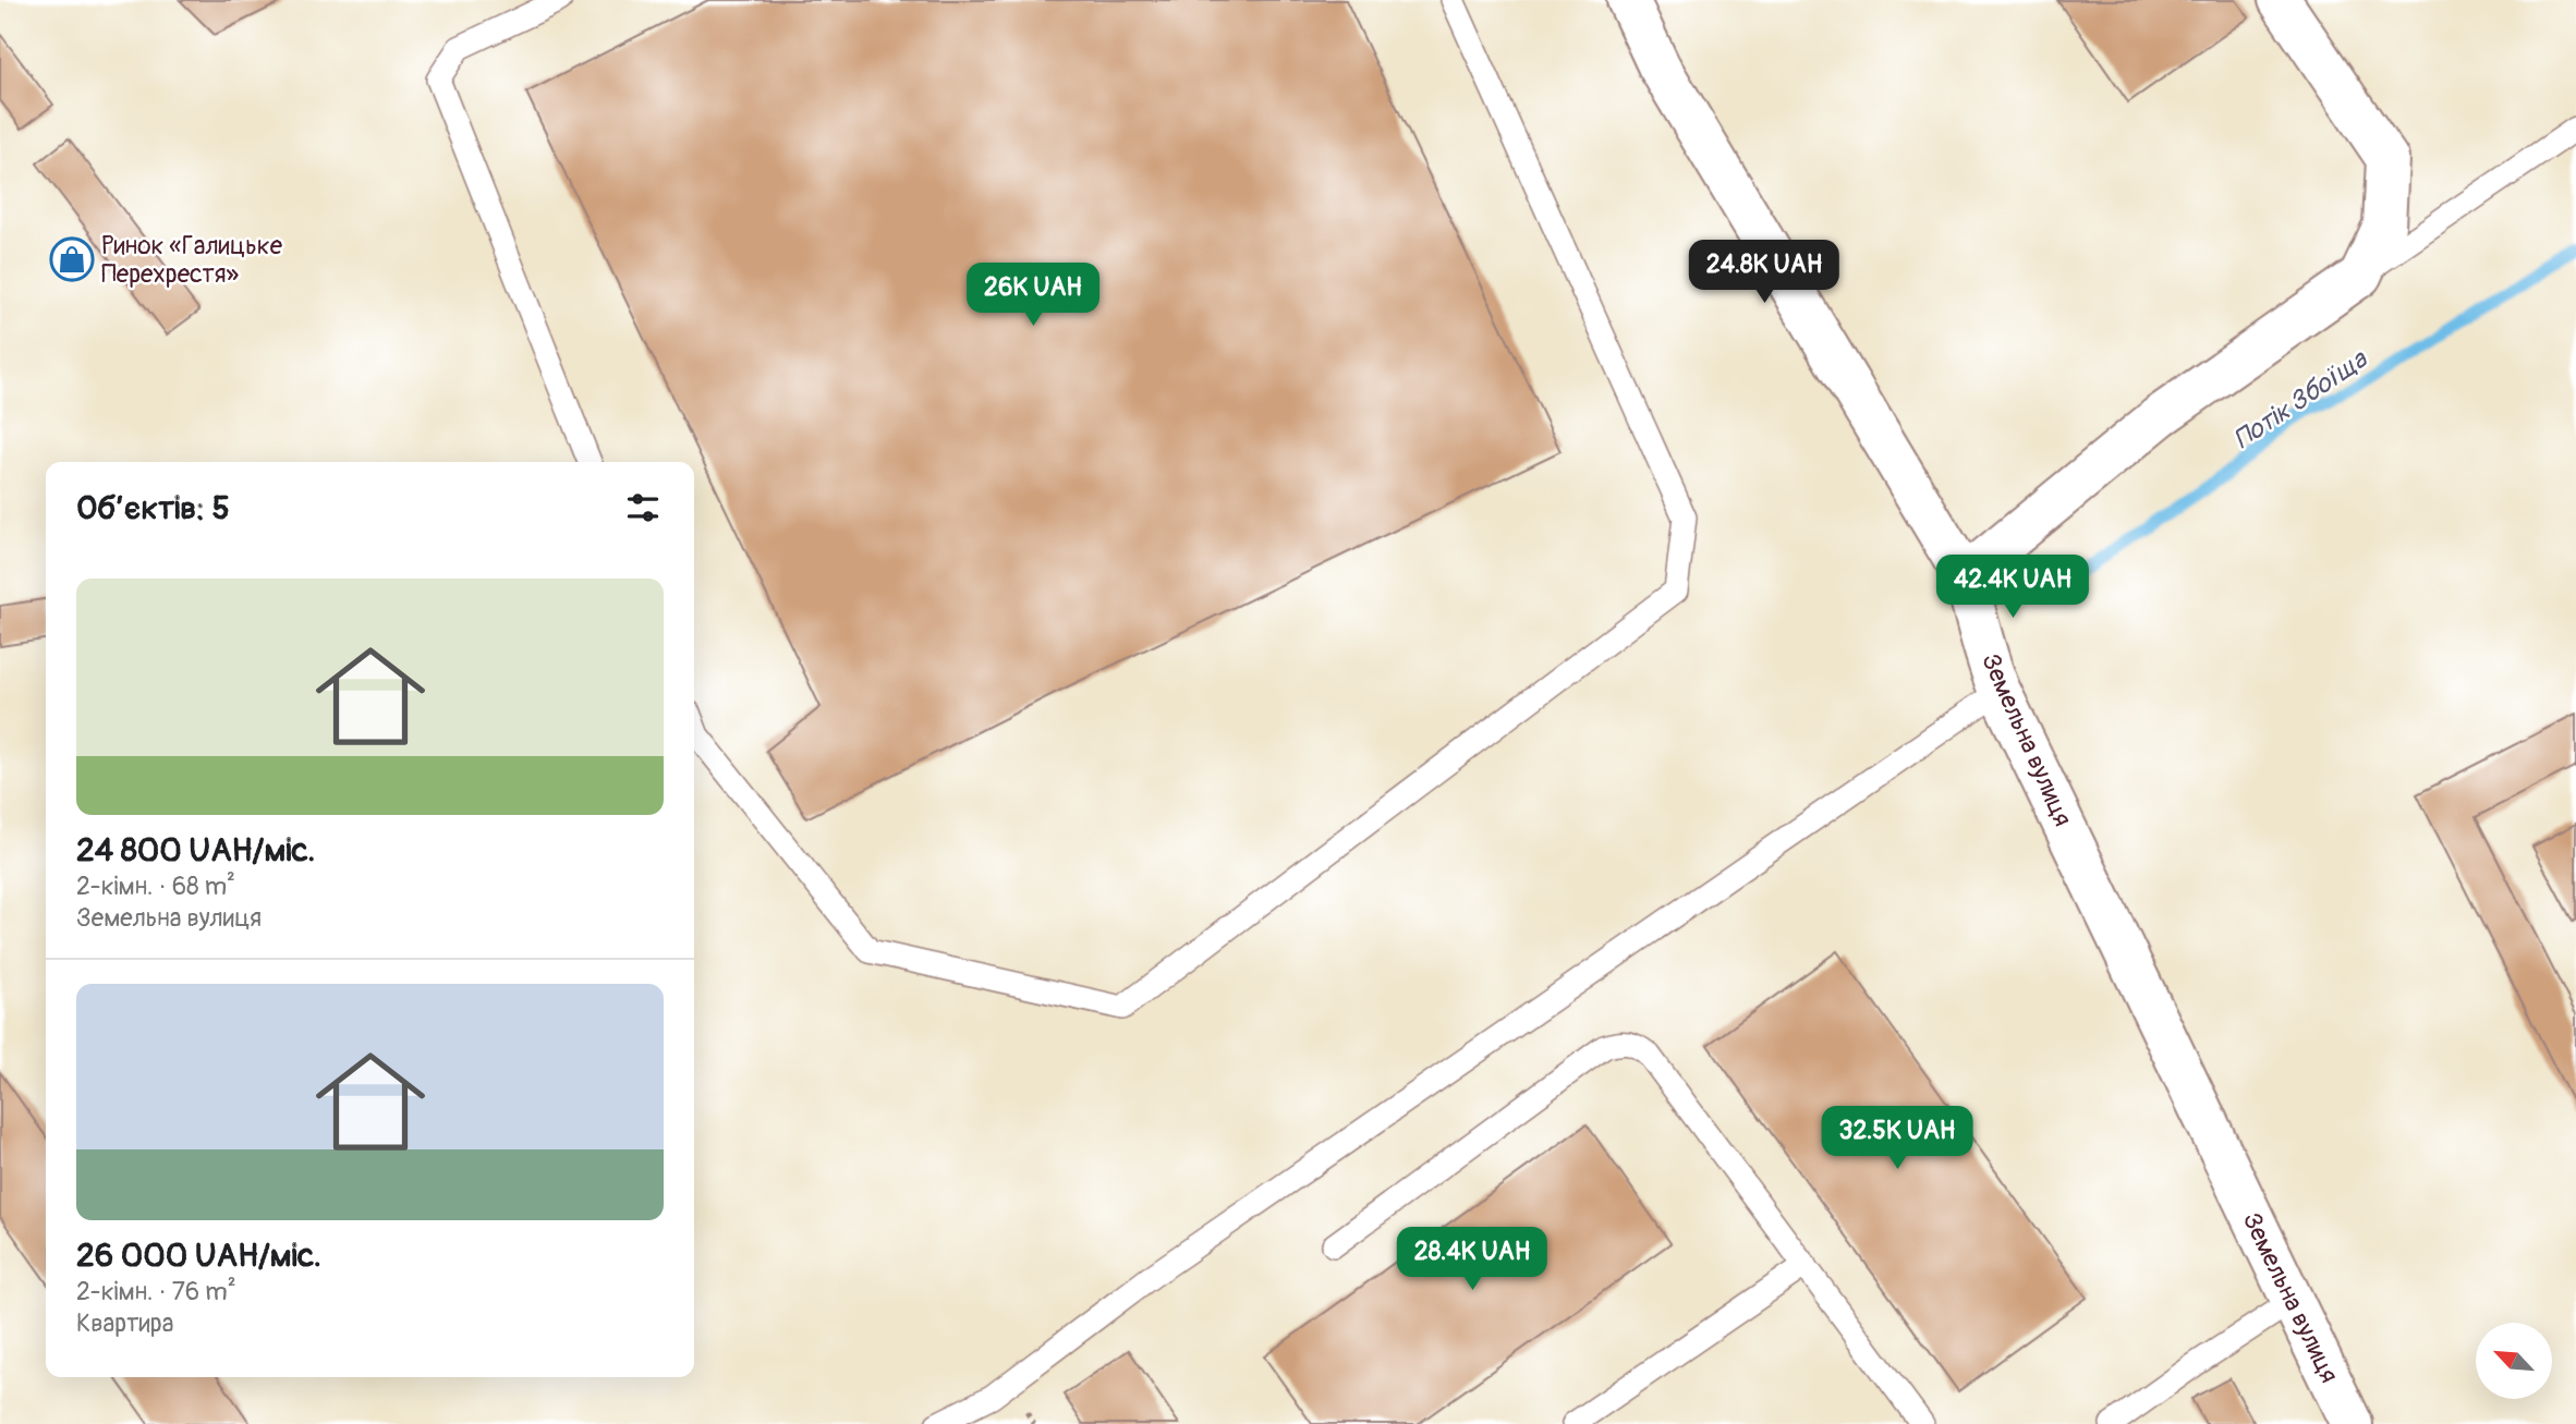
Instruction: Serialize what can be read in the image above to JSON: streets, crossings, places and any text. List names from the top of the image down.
{
  "streets": {
    "street": ["Земельна вулиця"]
  },
  "water": ["Потік Збоїща"],
  "places": {
    "shop": ["Ринок «Галицьке Перехрестя»"]
  },
  "north": "top left",
  "page": {
    "price": [
      "24.8K UAH",
      "26K UAH",
      "42.4K UAH",
      "32.5K UAH",
      "28.4K UAH"
    ],
    "heading": "Об’єктів: 5",
    "list": [
      {
        "name": "24 800 UAH/міс.",
        "note": "2-кімн. · 68 m² · Земельна вулиця"
      },
      {
        "name": "26 000 UAH/міс.",
        "note": "2-кімн. · 76 m² · Квартира"
      }
    ]
  }
}
